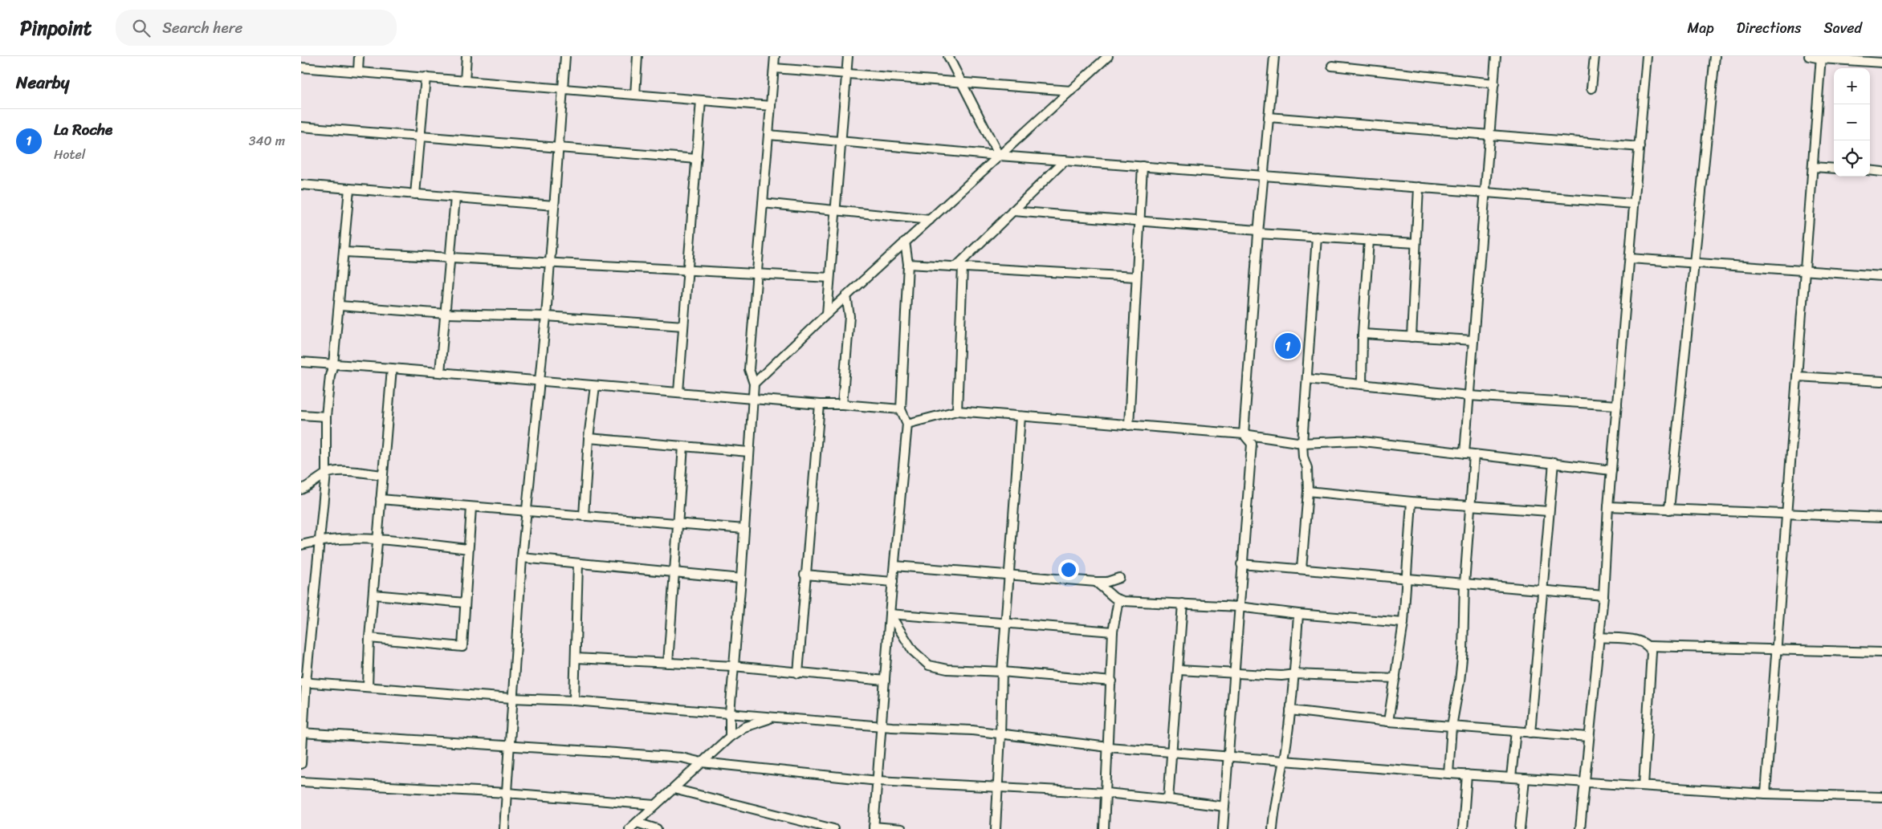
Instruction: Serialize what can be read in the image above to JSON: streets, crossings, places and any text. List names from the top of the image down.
{
  "page": {
    "header": "Pinpoint",
    "search": "Search here",
    "nav": ["Map", "Directions", "Saved"],
    "heading": "Nearby",
    "map_buttons": ["+", "−"],
    "list": [
      {
        "mark": "1",
        "name": "La Roche",
        "note": "Hotel",
        "value": "340 m"
      }
    ],
    "pins": "1"
  }
}
